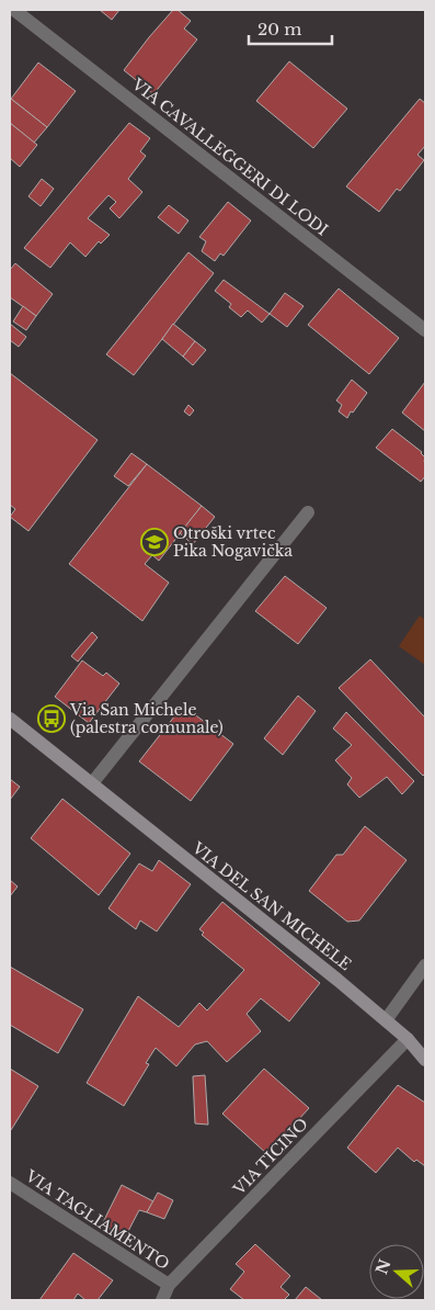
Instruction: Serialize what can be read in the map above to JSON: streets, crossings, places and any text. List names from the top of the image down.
{
  "streets": {
    "main road": ["VIA DEL SAN MICHELE"],
    "street": ["VIA CAVALLEGGERI DI LODI", "VIA TICINO", "VIA TAGLIAMENTO"]
  },
  "crossings": [
    ["VIA DEL SAN MICHELE", "VIA TICINO"],
    ["VIA TICINO", "VIA TAGLIAMENTO"]
  ],
  "places": {
    "school or university": ["Otroški vrtec Pika Nogavička"],
    "bus stop": ["Via San Michele (palestra comunale)"]
  },
  "scale_bar": "20 m",
  "north": "left"
}
